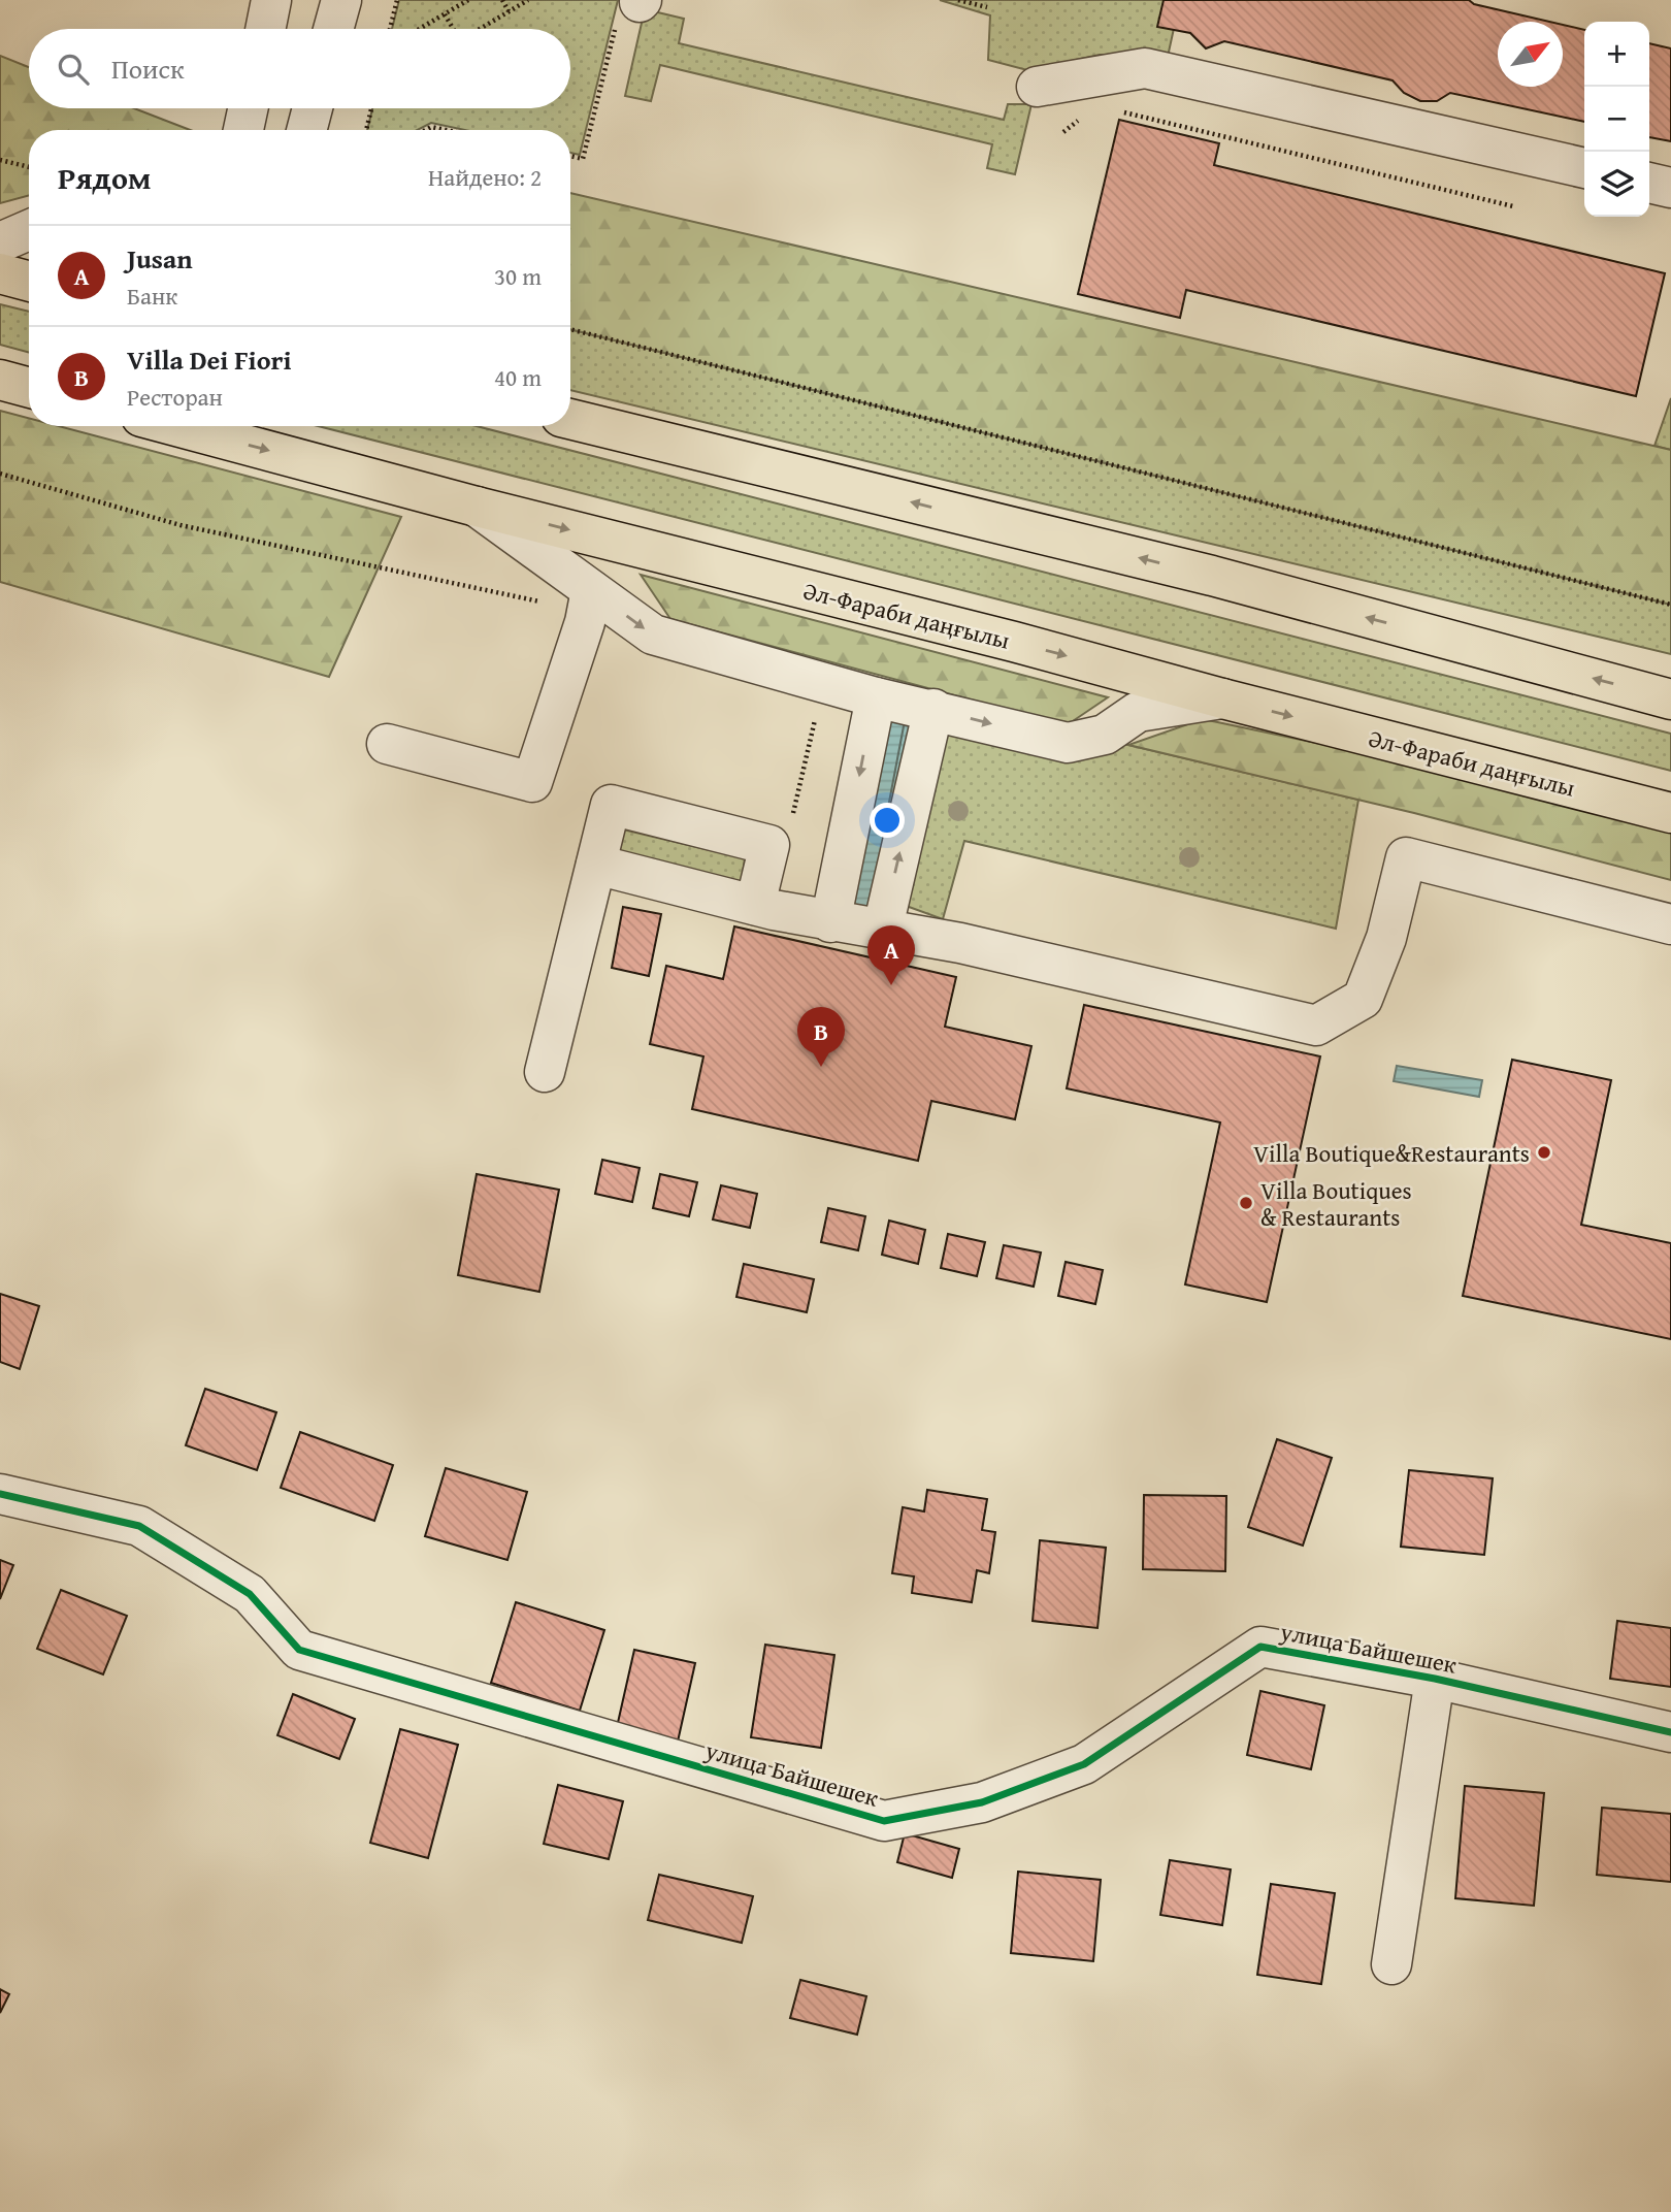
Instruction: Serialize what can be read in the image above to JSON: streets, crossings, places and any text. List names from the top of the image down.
{
  "streets": {
    "main road": ["Әл-Фараби даңғылы"],
    "street": ["улица Байшешек"]
  },
  "places": ["Villa Boutique&Restaurants", "Villa Boutiques & Restaurants"],
  "north": "top right",
  "page": {
    "map_buttons": ["+", "−"],
    "search": "Поиск",
    "heading": ["Рядом", "Найдено: 2"],
    "list": [
      {
        "mark": "A",
        "name": "Jusan",
        "note": "Банк",
        "value": "30 m"
      },
      {
        "mark": "B",
        "name": "Villa Dei Fiori",
        "note": "Ресторан",
        "value": "40 m"
      }
    ],
    "pins": ["A", "B"]
  }
}
